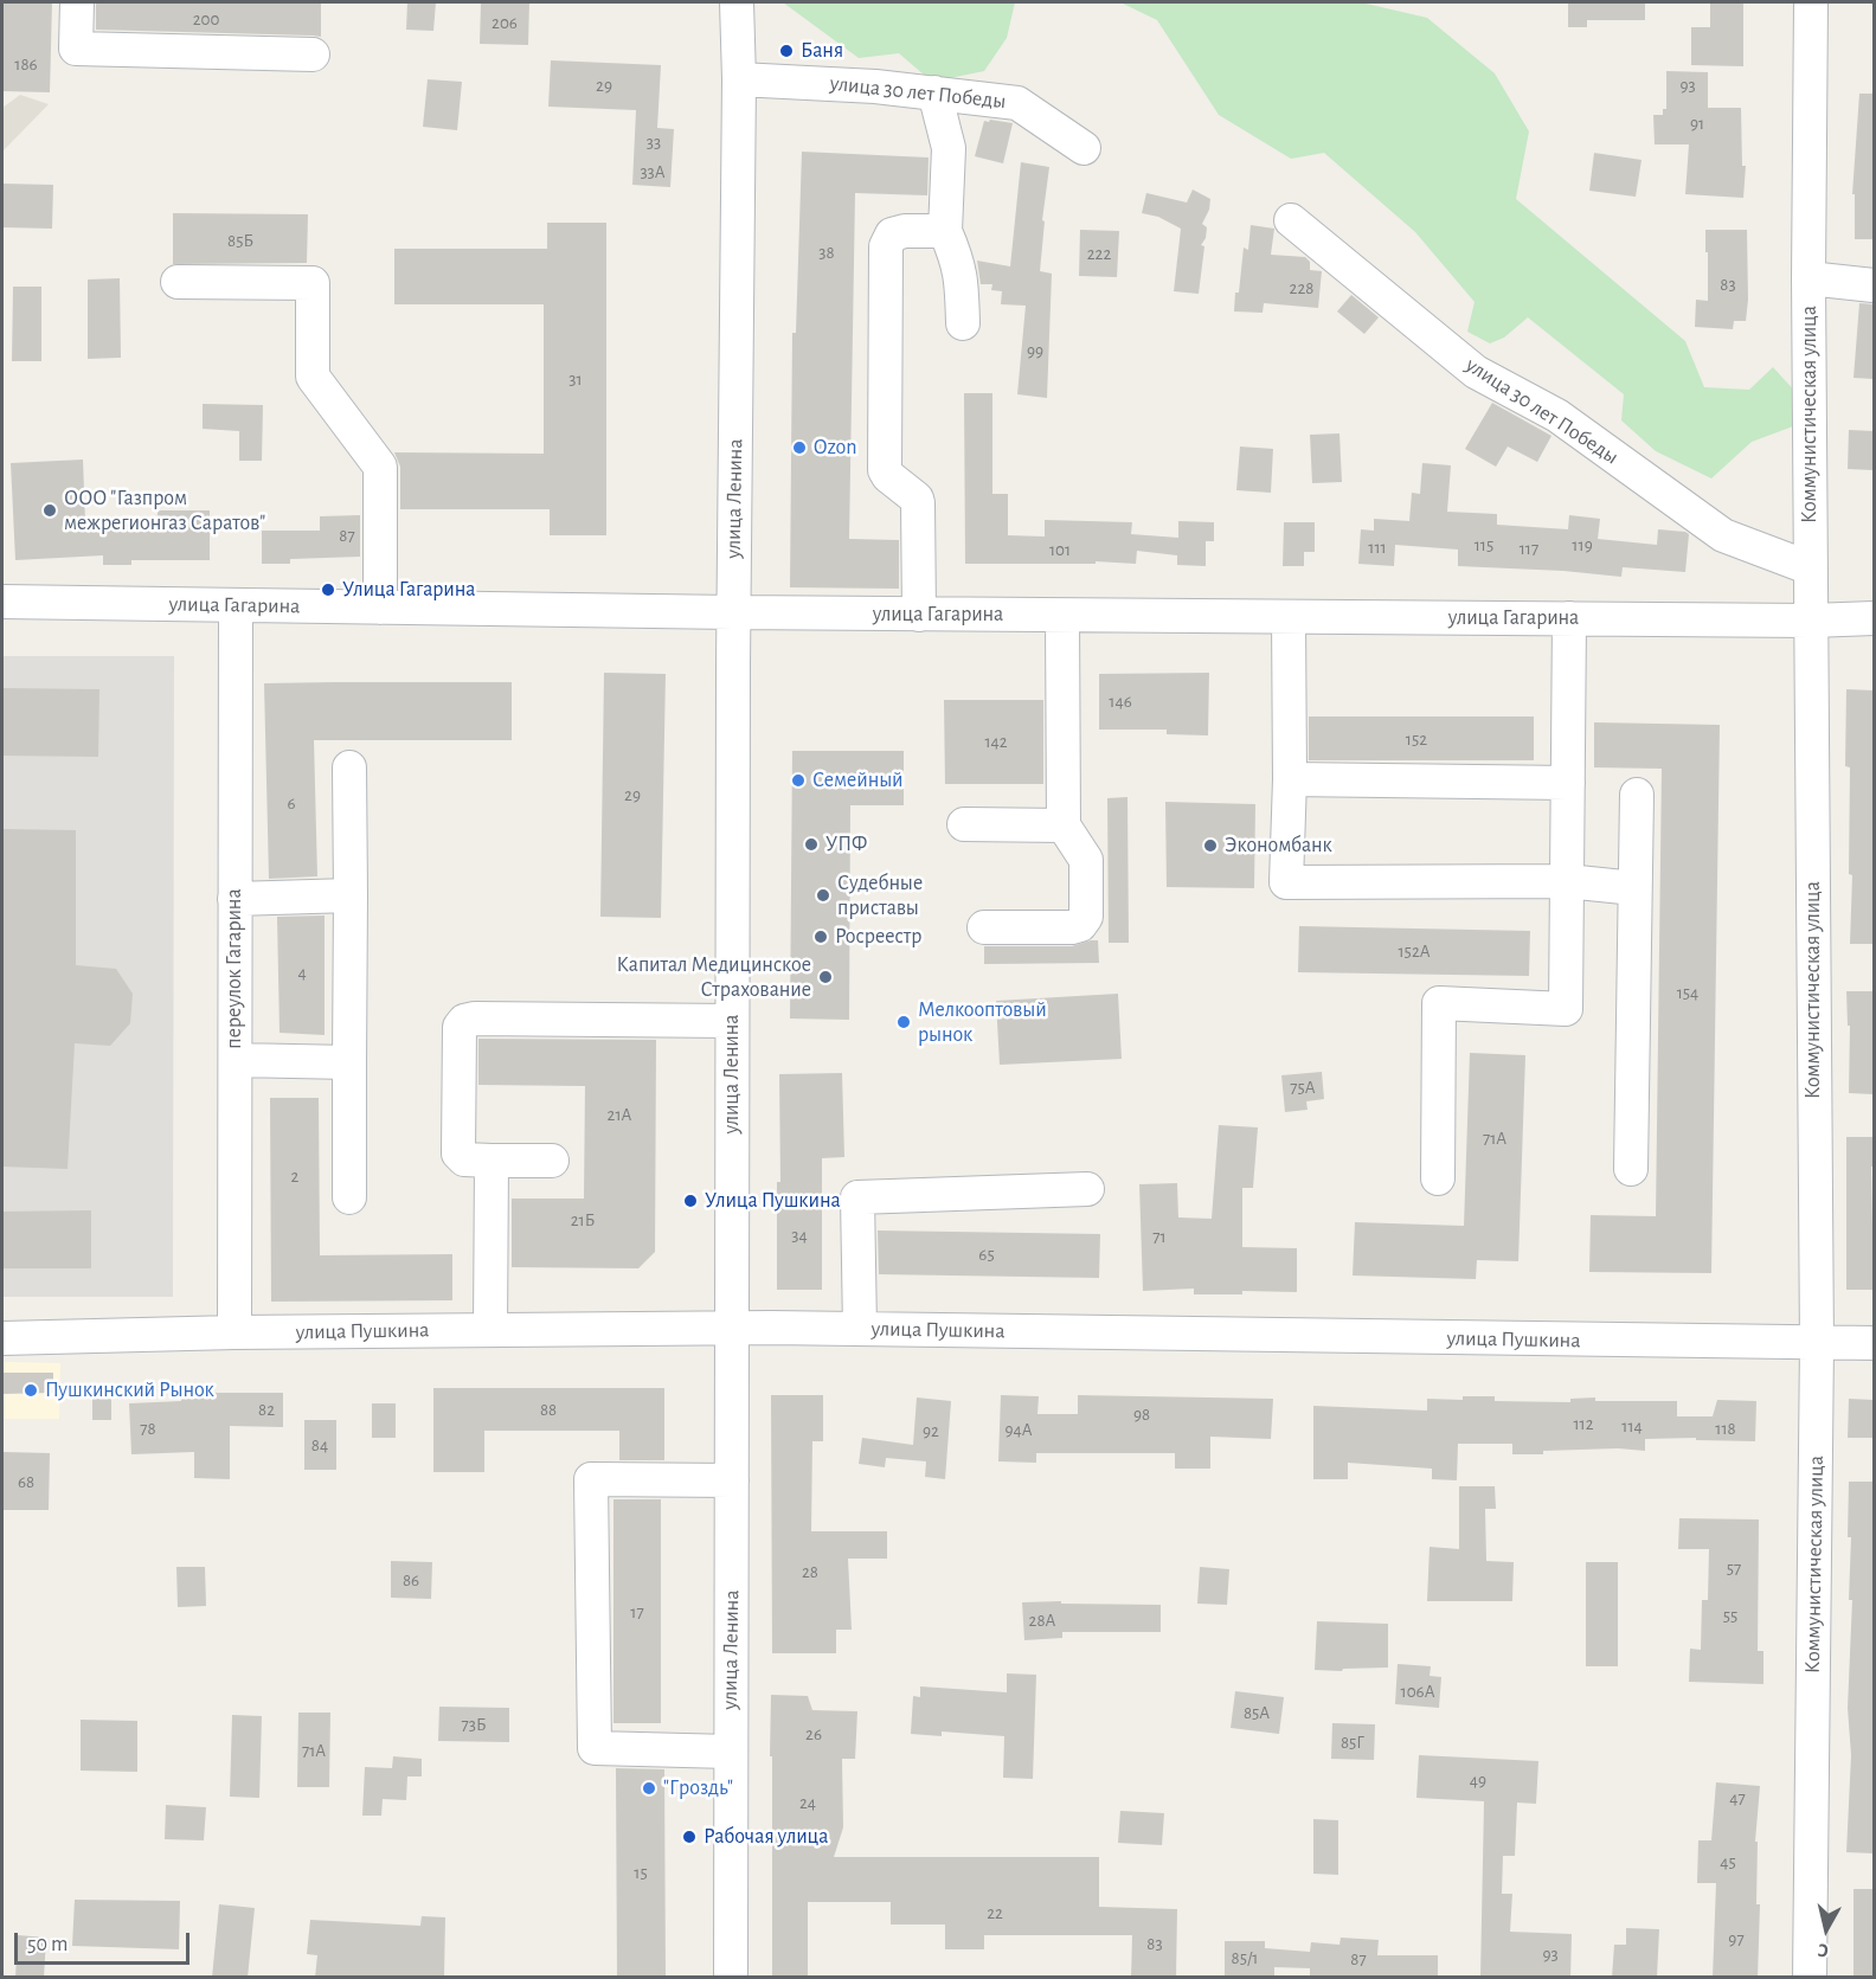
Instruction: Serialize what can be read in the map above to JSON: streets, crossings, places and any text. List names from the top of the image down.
{
  "streets": {
    "street": [
      "улица 30 лет Победы",
      "Коммунистическая улица",
      "улица Ленина",
      "улица Гагарина",
      "переулок Гагарина",
      "улица Пушкина"
    ]
  },
  "crossings": [
    ["улица 30 лет Победы", "Коммунистическая улица"],
    ["улица 30 лет Победы", "улица Ленина"],
    ["Коммунистическая улица", "улица Гагарина"],
    ["Коммунистическая улица", "улица Пушкина"],
    ["улица Ленина", "улица Гагарина"],
    ["улица Ленина", "улица Пушкина"],
    ["улица Гагарина", "переулок Гагарина"],
    ["переулок Гагарина", "улица Пушкина"]
  ],
  "places": [
    "Баня",
    "Ozon",
    "ООО \"Газпром межрегионгаз Саратов\"",
    "Улица Гагарина",
    "Семейный",
    "УПФ",
    "Экономбанк",
    "Судебные приставы",
    "Росреестр",
    "Капитал Медицинское Страхование",
    "Мелкооптовый рынок",
    "Улица Пушкина",
    "Пушкинский Рынок",
    "\"Гроздь\"",
    "Рабочая улица"
  ],
  "house_numbers": [
    "200",
    "206",
    "186",
    "29",
    "93",
    "91",
    "33",
    "33А",
    "85Б",
    "38",
    "222",
    "83",
    "228",
    "99",
    "31",
    "87",
    "115",
    "119",
    "111",
    "117",
    "101",
    "146",
    "152",
    "142",
    "29",
    "6",
    "152А",
    "4",
    "154",
    "75А",
    "21А",
    "71А",
    "2",
    "21Б",
    "34",
    "71",
    "65",
    "82",
    "88",
    "98",
    "112",
    "114",
    "78",
    "118",
    "94А",
    "92",
    "84",
    "68",
    "57",
    "28",
    "86",
    "17",
    "55",
    "28А",
    "106А",
    "85А",
    "73Б",
    "26",
    "85Г",
    "71А",
    "49",
    "47",
    "24",
    "45",
    "15",
    "22",
    "97",
    "83",
    "93",
    "85/1",
    "87"
  ],
  "scale_bar": "50 m",
  "north": "bottom"
}
